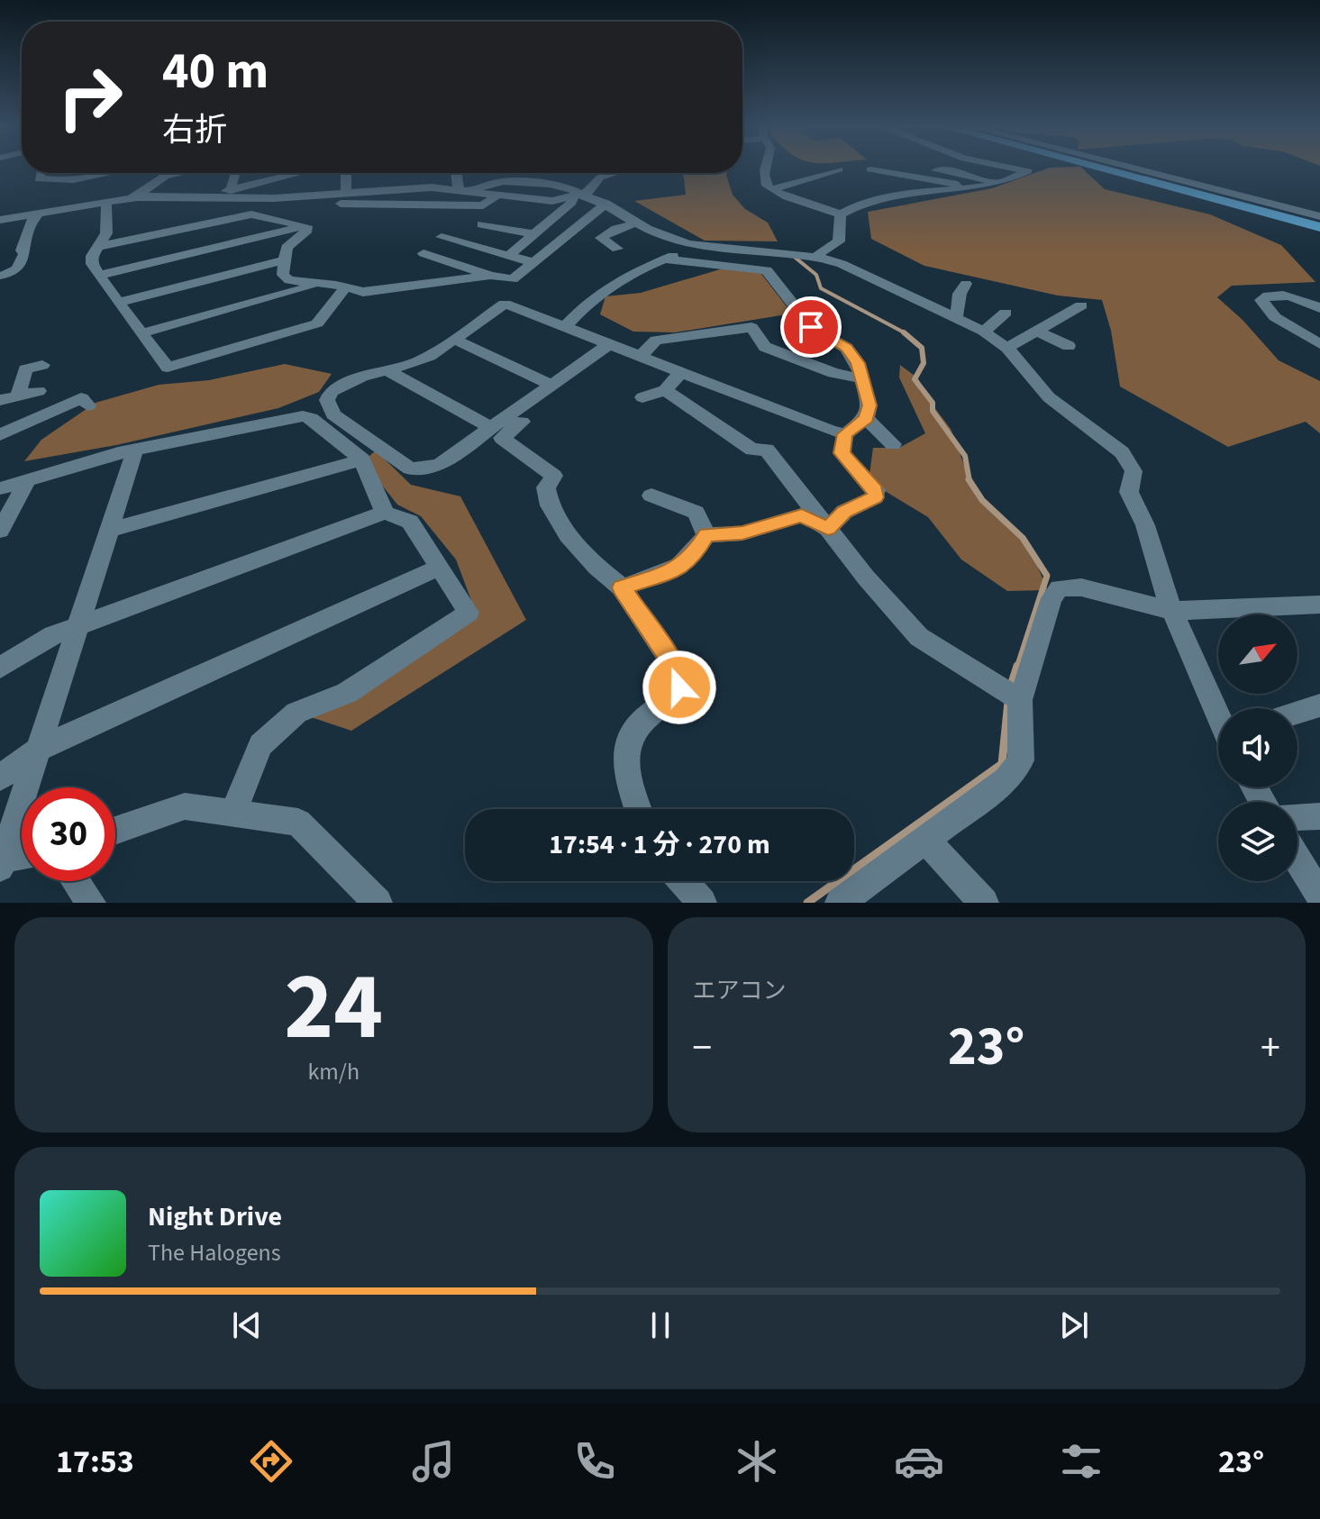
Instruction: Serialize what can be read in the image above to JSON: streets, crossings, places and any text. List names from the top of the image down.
{
  "north": "top right",
  "page": {
    "turn": ["40 m", "右折"],
    "limit": "30",
    "trip": "17:54 · 1 分 · 270 m",
    "tile": [
      ["24", "km/h"],
      "エアコン"
    ],
    "heat": ["−", "23°", "+"],
    "song": ["Night Drive", "The Halogens"],
    "tabs": ["17:53", "23°"]
  }
}
